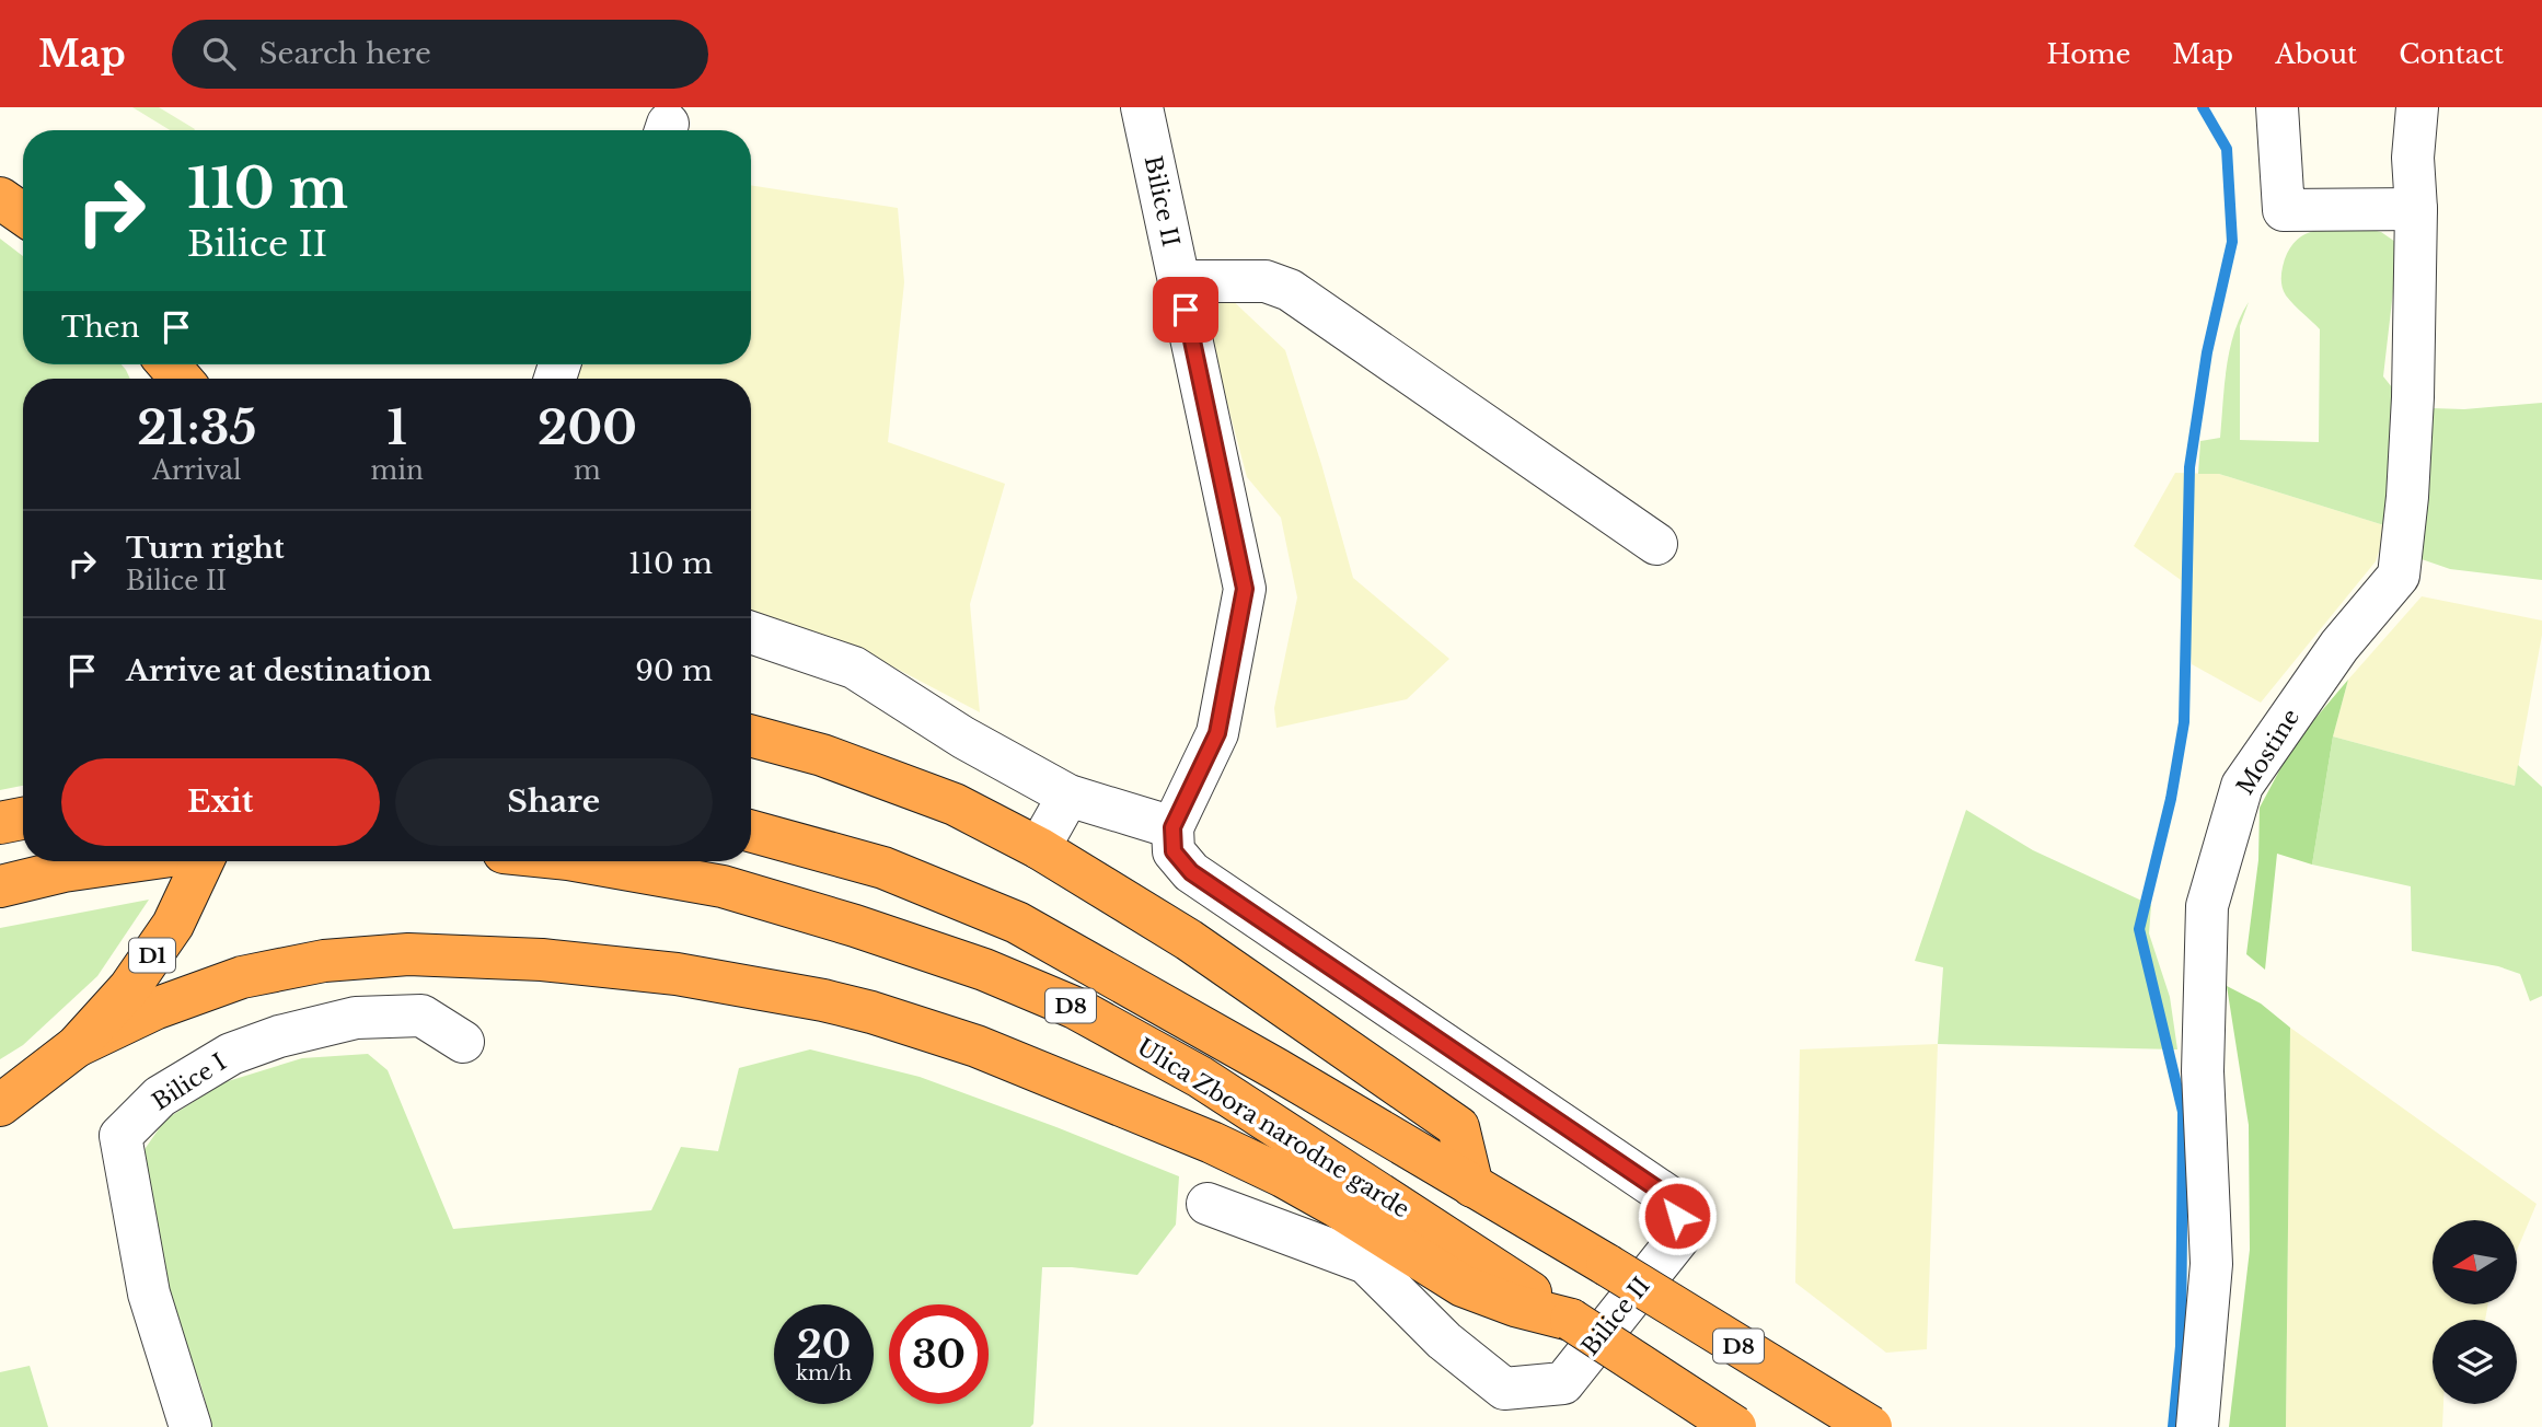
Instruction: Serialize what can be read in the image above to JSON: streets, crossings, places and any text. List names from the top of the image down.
{
  "streets": {
    "highway": ["D1", "D8", "Ulica Zbora narodne garde"],
    "street": ["Bilice II", "Mostine", "Bilice I"]
  },
  "north": "left",
  "page": {
    "header": "Map",
    "search": "Search here",
    "nav": [
      "Home",
      "Map",
      "About",
      "Contact"
    ],
    "turn": ["110 m", "Bilice II"],
    "then": "Then",
    "eta": [
      "21:35",
      "Arrival",
      "1",
      "min",
      "200",
      "m"
    ],
    "list": [
      {
        "name": "Turn right",
        "note": "Bilice II",
        "value": "110 m"
      },
      {
        "name": "Arrive at destination",
        "value": "90 m"
      }
    ],
    "buttons": ["Exit", "Share"],
    "speed": "20 km/h",
    "limit": "30"
  }
}
